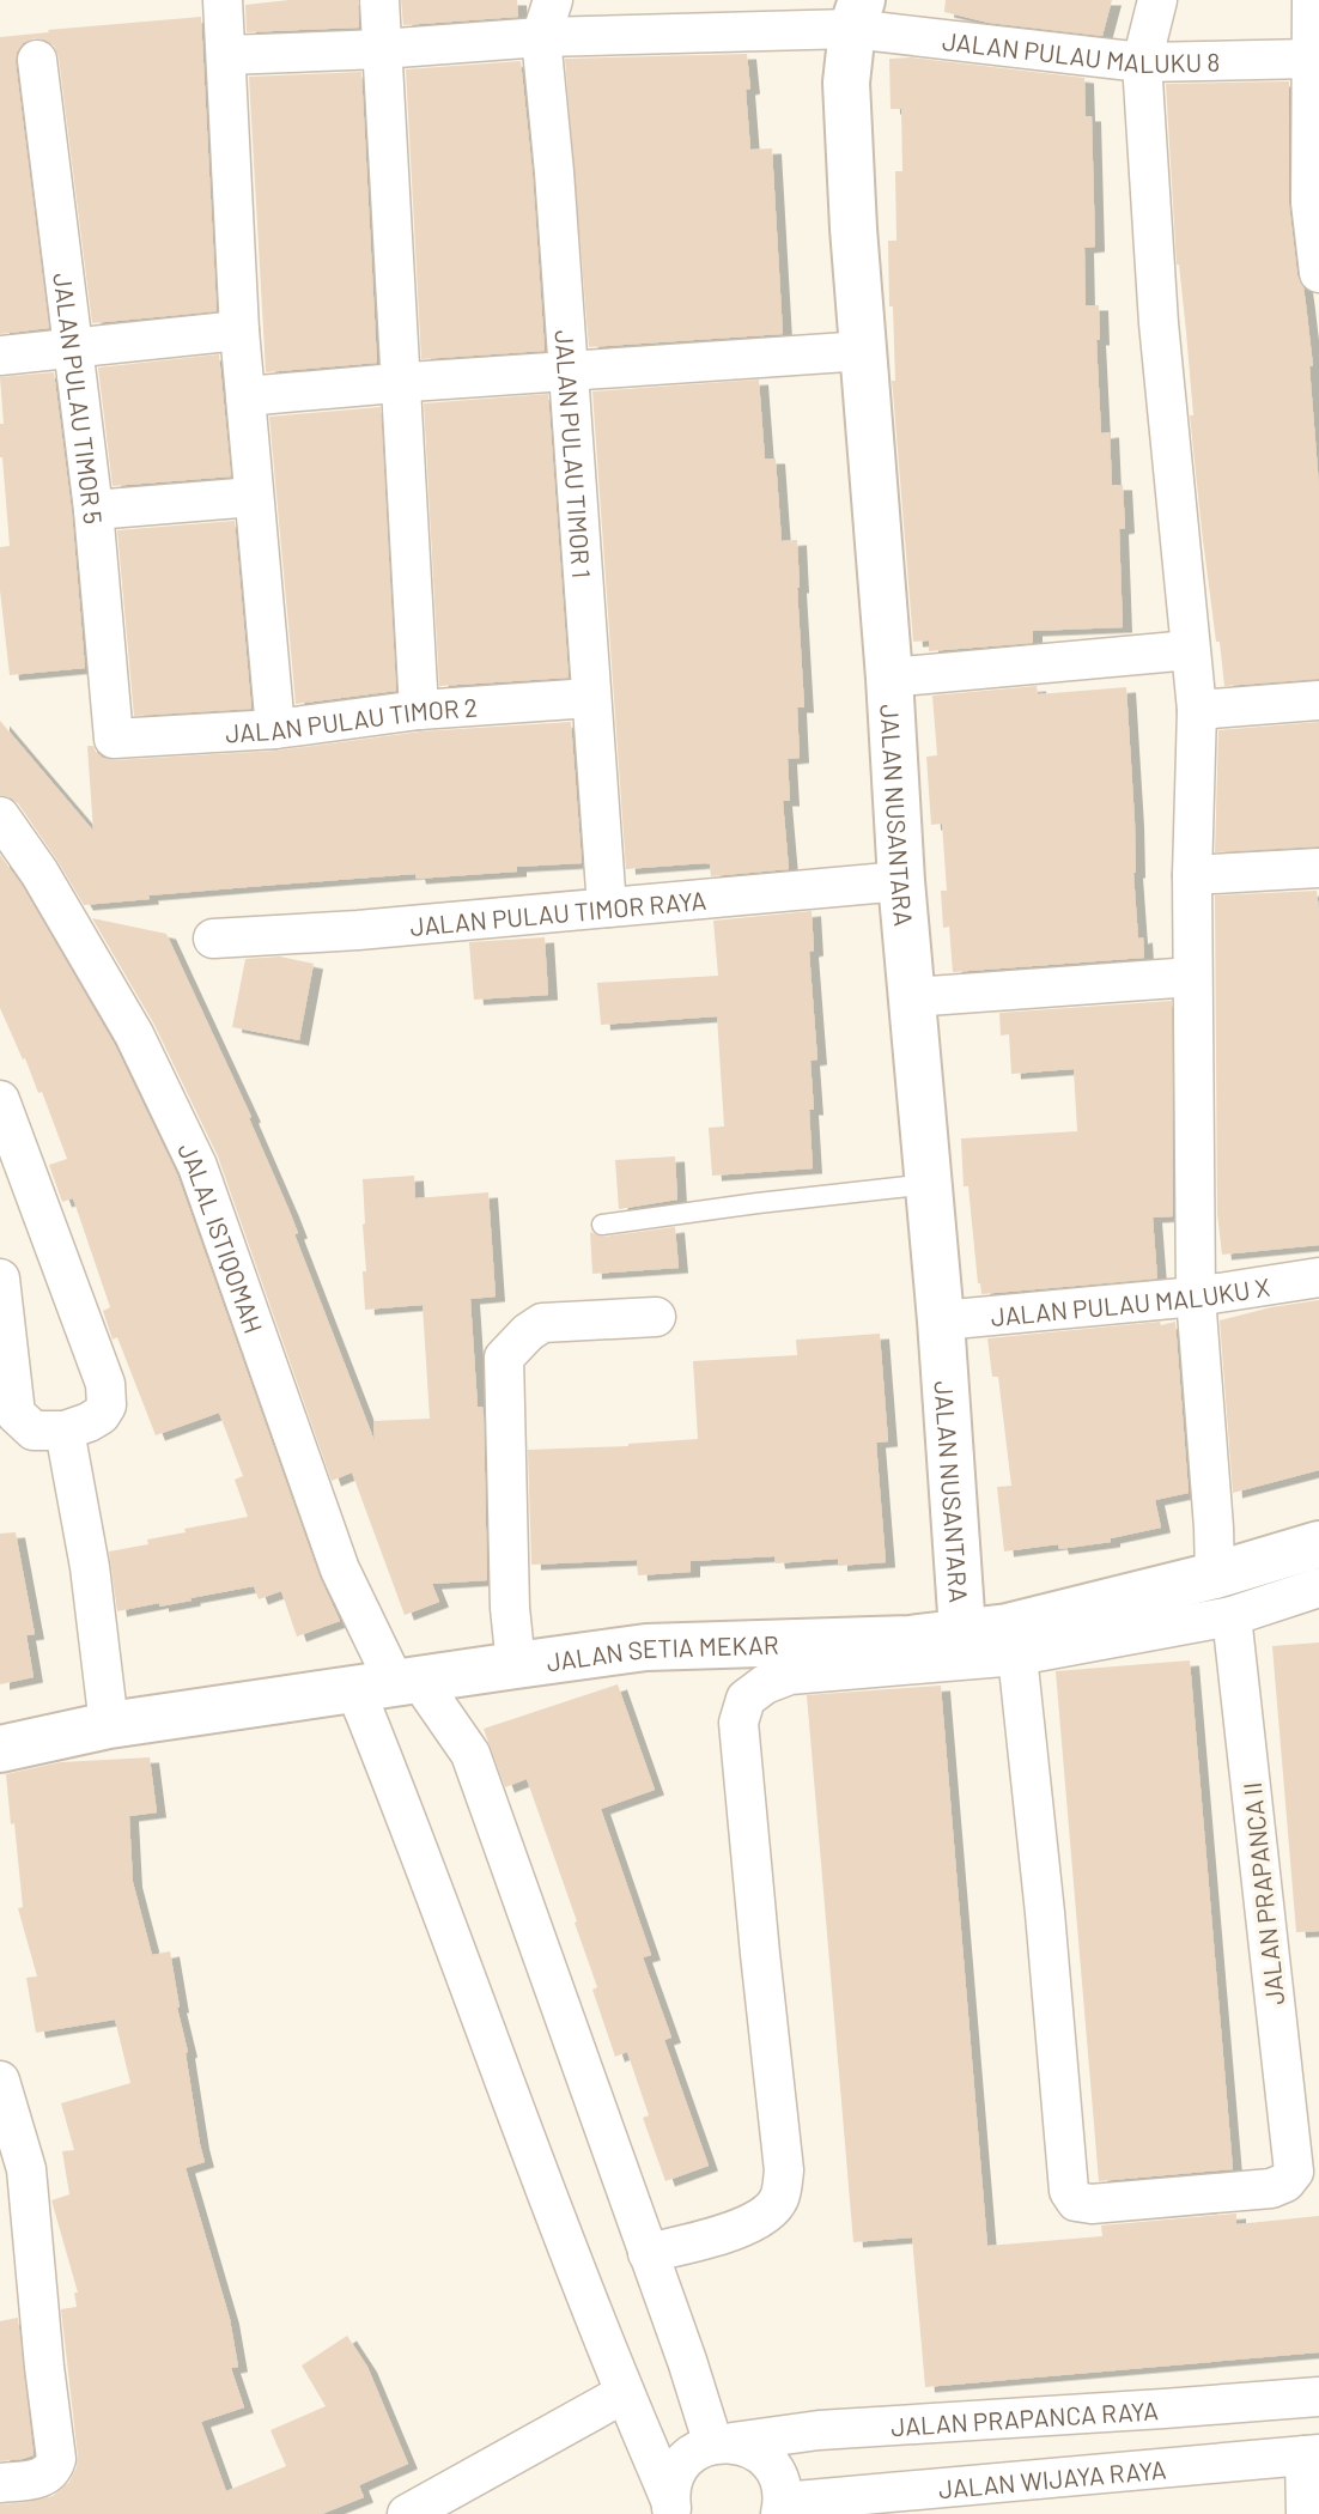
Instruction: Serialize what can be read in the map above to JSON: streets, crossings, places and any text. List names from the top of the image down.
{
  "streets": {
    "street": [
      "JALAN PULAU MALUKU 8",
      "JALAN PULAU TIMOR 5",
      "JALAN PULAU TIMOR 1",
      "JALAN PULAU TIMOR 2",
      "JALAN NUSANTARA",
      "JALAN PULAU TIMOR RAYA",
      "JALAL ISTIQOMAH",
      "JALAN PULAU MALUKU X",
      "JALAN SETIA MEKAR",
      "JALAN PRAPANCA II",
      "JALAN PRAPANCA RAYA",
      "JALAN WIJAYA RAYA"
    ]
  },
  "crossings": [
    ["JALAN PULAU MALUKU 8", "JALAN PULAU TIMOR 1"],
    ["JALAN PULAU MALUKU 8", "JALAN NUSANTARA"],
    ["JALAN PULAU MALUKU 8", "JALAN PRAPANCA II"],
    ["JALAN PULAU TIMOR 5", "JALAN PULAU TIMOR 2"],
    ["JALAN PULAU TIMOR 1", "JALAN PULAU TIMOR 2"],
    ["JALAN PULAU TIMOR 1", "JALAN PULAU TIMOR RAYA"],
    ["JALAN NUSANTARA", "JALAN PULAU TIMOR RAYA"],
    ["JALAN NUSANTARA", "JALAN PULAU MALUKU X"],
    ["JALAN NUSANTARA", "JALAN SETIA MEKAR"],
    ["JALAL ISTIQOMAH", "JALAN SETIA MEKAR"],
    ["JALAN PULAU MALUKU X", "JALAN PRAPANCA II"],
    ["JALAN SETIA MEKAR", "JALAN PRAPANCA II"]
  ]
}
